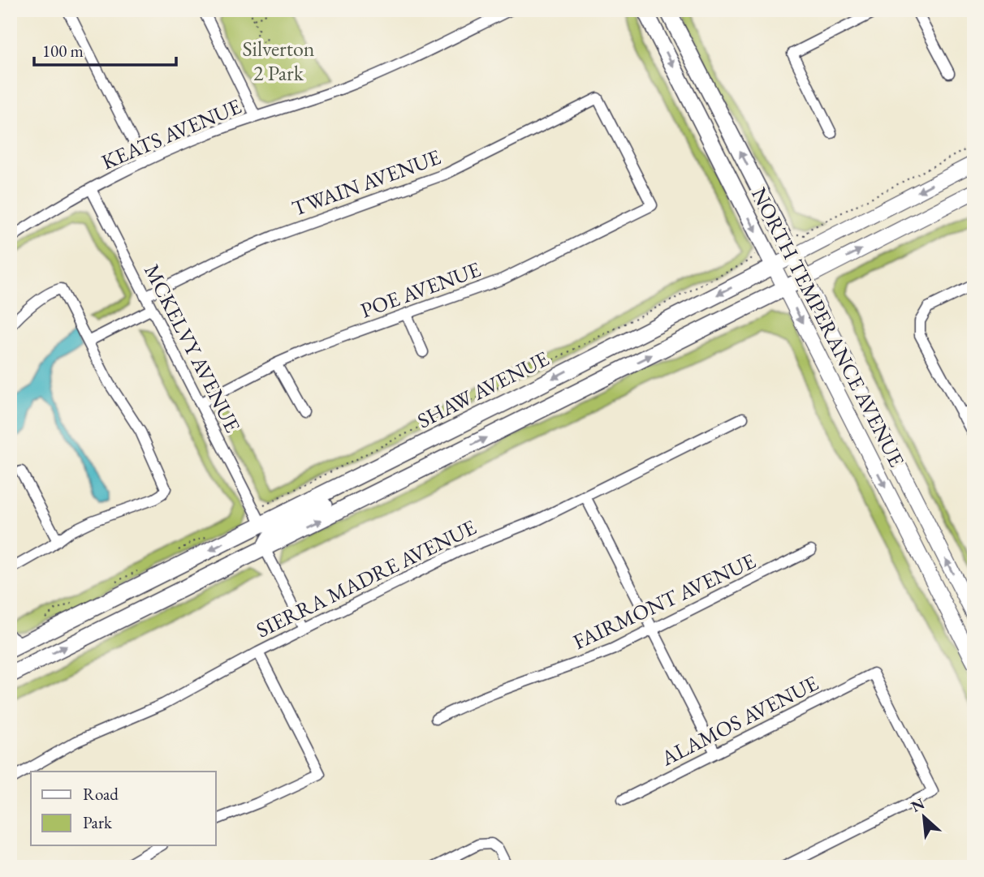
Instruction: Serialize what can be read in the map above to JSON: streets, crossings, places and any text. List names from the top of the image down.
{
  "streets": {
    "main road": ["NORTH TEMPERANCE AVENUE", "SHAW AVENUE"],
    "street": [
      "KEATS AVENUE",
      "TWAIN AVENUE",
      "POE AVENUE",
      "MCKELVY AVENUE",
      "SIERRA MADRE AVENUE",
      "FAIRMONT AVENUE",
      "ALAMOS AVENUE"
    ]
  },
  "crossings": [
    ["KEATS AVENUE", "MCKELVY AVENUE"],
    ["TWAIN AVENUE", "POE AVENUE"],
    ["TWAIN AVENUE", "MCKELVY AVENUE"],
    ["POE AVENUE", "MCKELVY AVENUE"],
    ["NORTH TEMPERANCE AVENUE", "SHAW AVENUE"],
    ["MCKELVY AVENUE", "SHAW AVENUE"]
  ],
  "parks": ["Silverton 2 Park"],
  "legend": ["Road", "Park"],
  "scale_bar": "100 m",
  "north": "top left"
}
